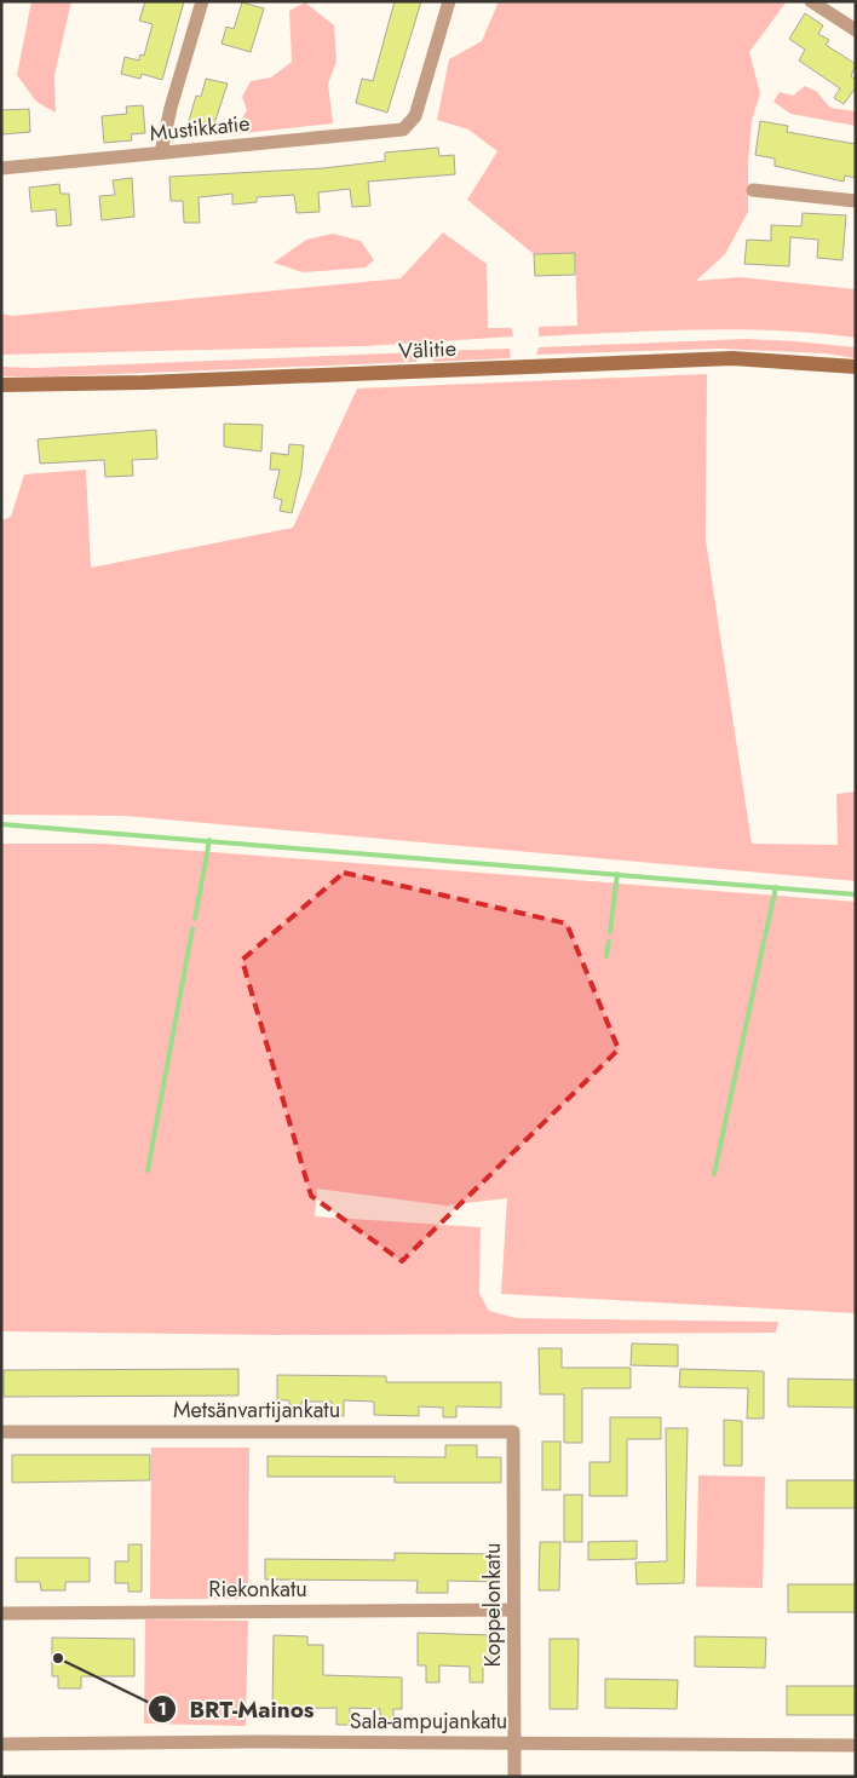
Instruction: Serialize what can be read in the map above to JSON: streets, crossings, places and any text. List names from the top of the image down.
{
  "streets": {
    "main road": ["Välitie"],
    "street": [
      "Mustikkatie",
      "Metsänvartijankatu",
      "Riekonkatu",
      "Koppelonkatu",
      "Sala-ampujankatu"
    ]
  },
  "crossings": [
    ["Metsänvartijankatu", "Koppelonkatu"],
    ["Riekonkatu", "Koppelonkatu"],
    ["Koppelonkatu", "Sala-ampujankatu"]
  ],
  "places": ["BRT-Mainos"]
}
